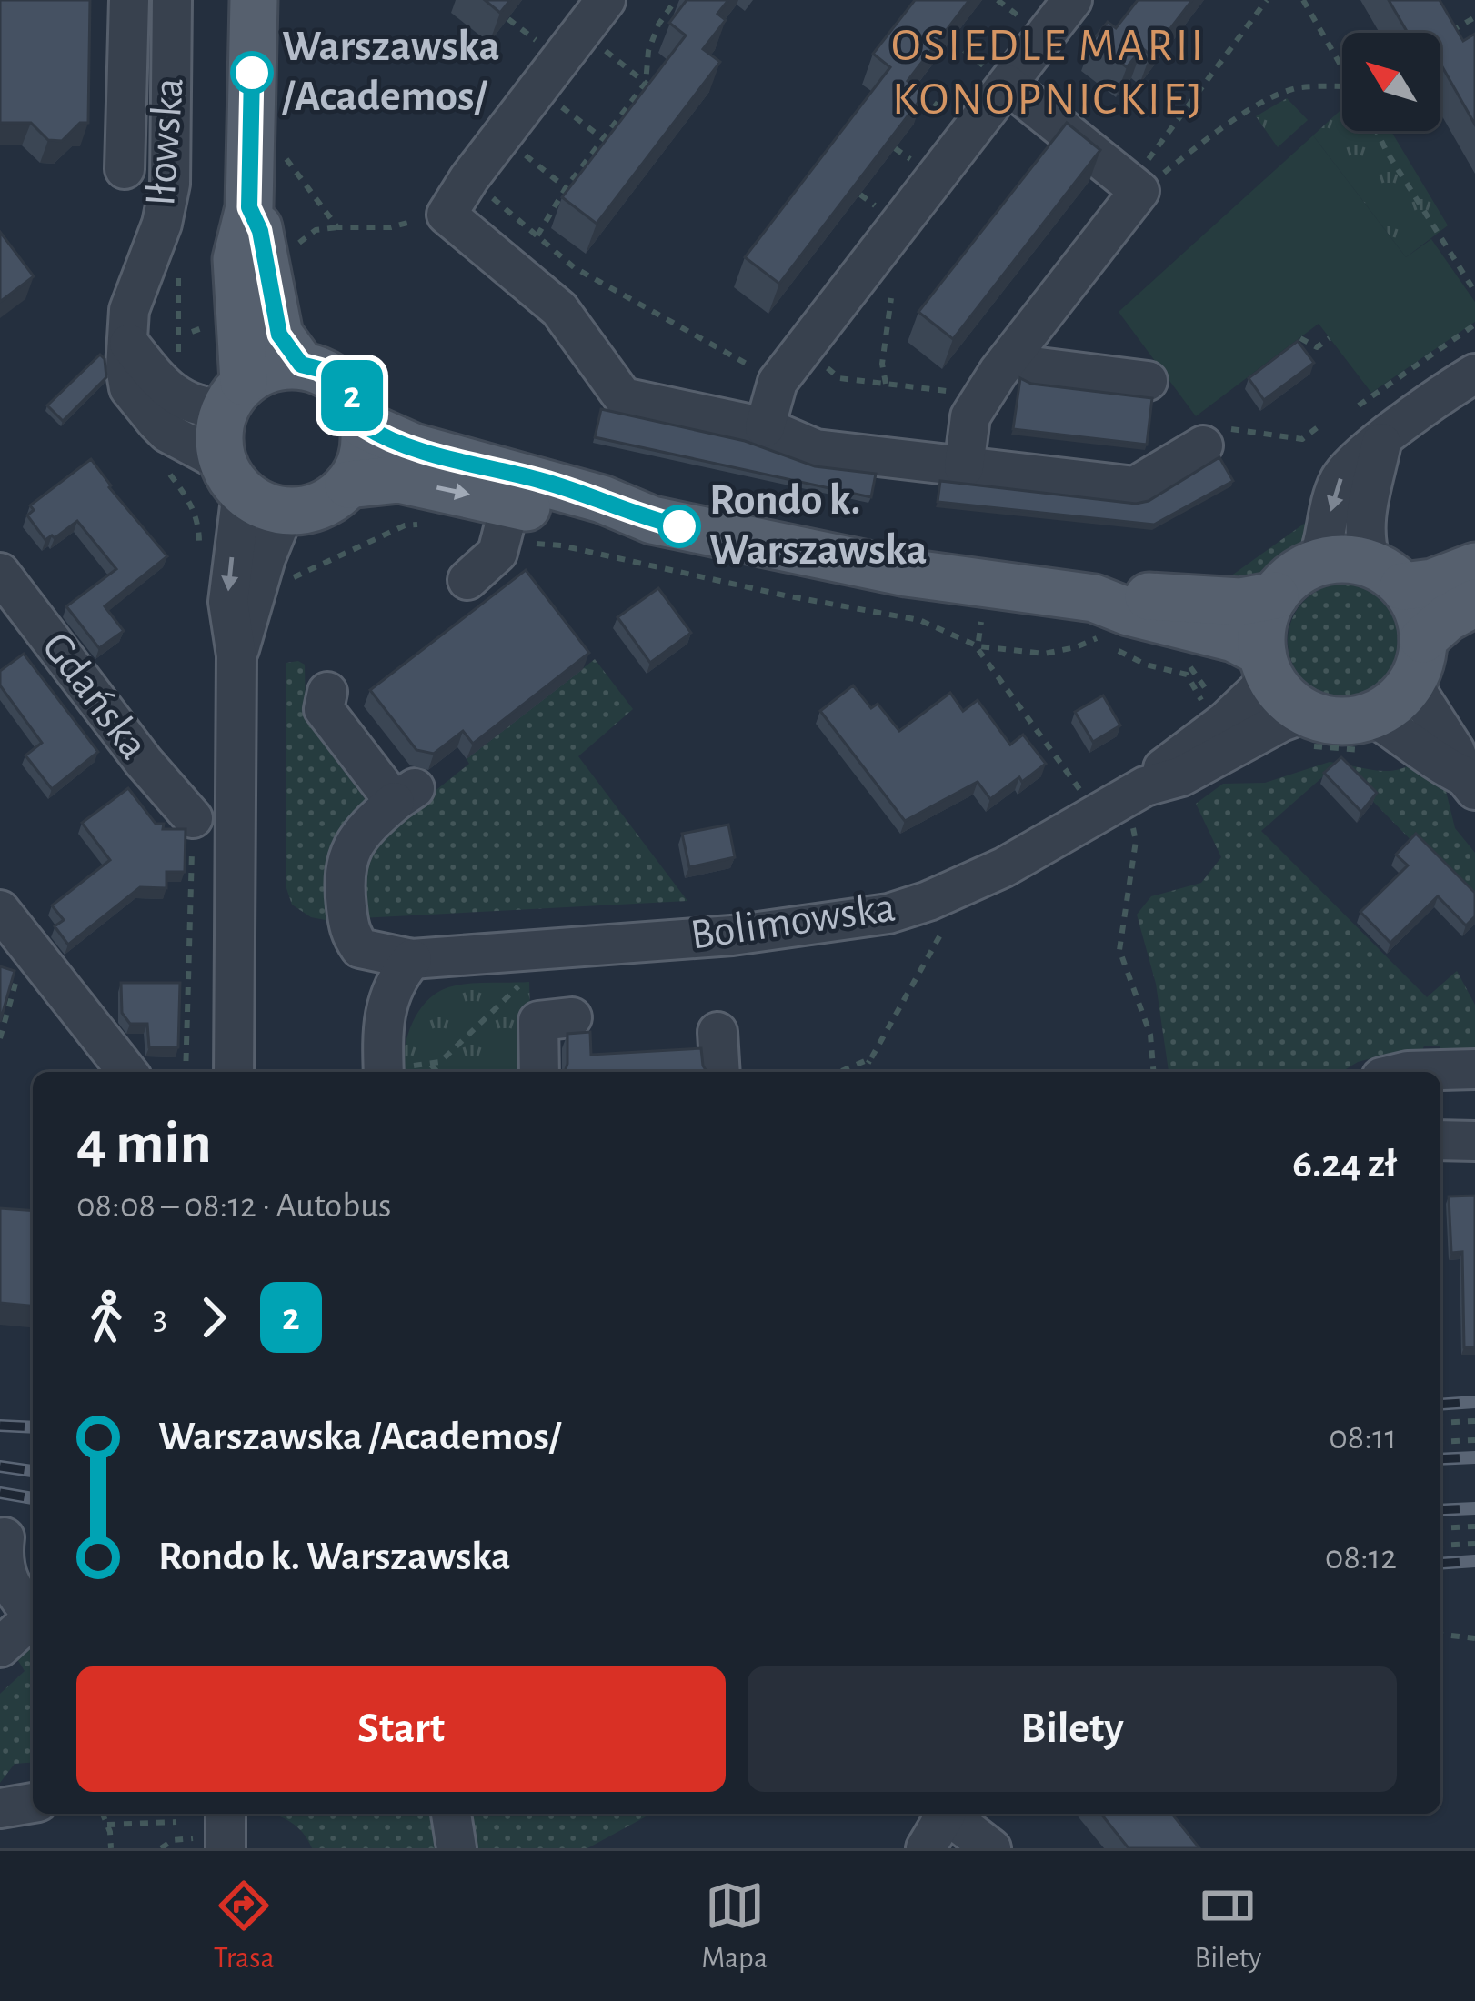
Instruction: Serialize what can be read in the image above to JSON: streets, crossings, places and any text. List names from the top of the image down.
{
  "streets": {
    "street": ["Iłowska", "Gdańska", "Bolimowska"]
  },
  "districts": ["OSIEDLE MARII KONOPNICKIEJ"],
  "places": ["Warszawska /Academos/", "Rondo k. Warszawska"],
  "lines": ["bus line 2"],
  "north": "top left",
  "page": {
    "on_map": "2",
    "heading": ["4 min", "08:08 – 08:12 · Autobus", "6.24 zł"],
    "legs": ["3", "2"],
    "list": [
      {
        "name": "Warszawska /Academos/",
        "value": "08:11"
      },
      {
        "name": "Rondo k. Warszawska",
        "value": "08:12"
      }
    ],
    "buttons": ["Start", "Bilety"],
    "tabs": ["Trasa", "Mapa", "Bilety"]
  }
}
